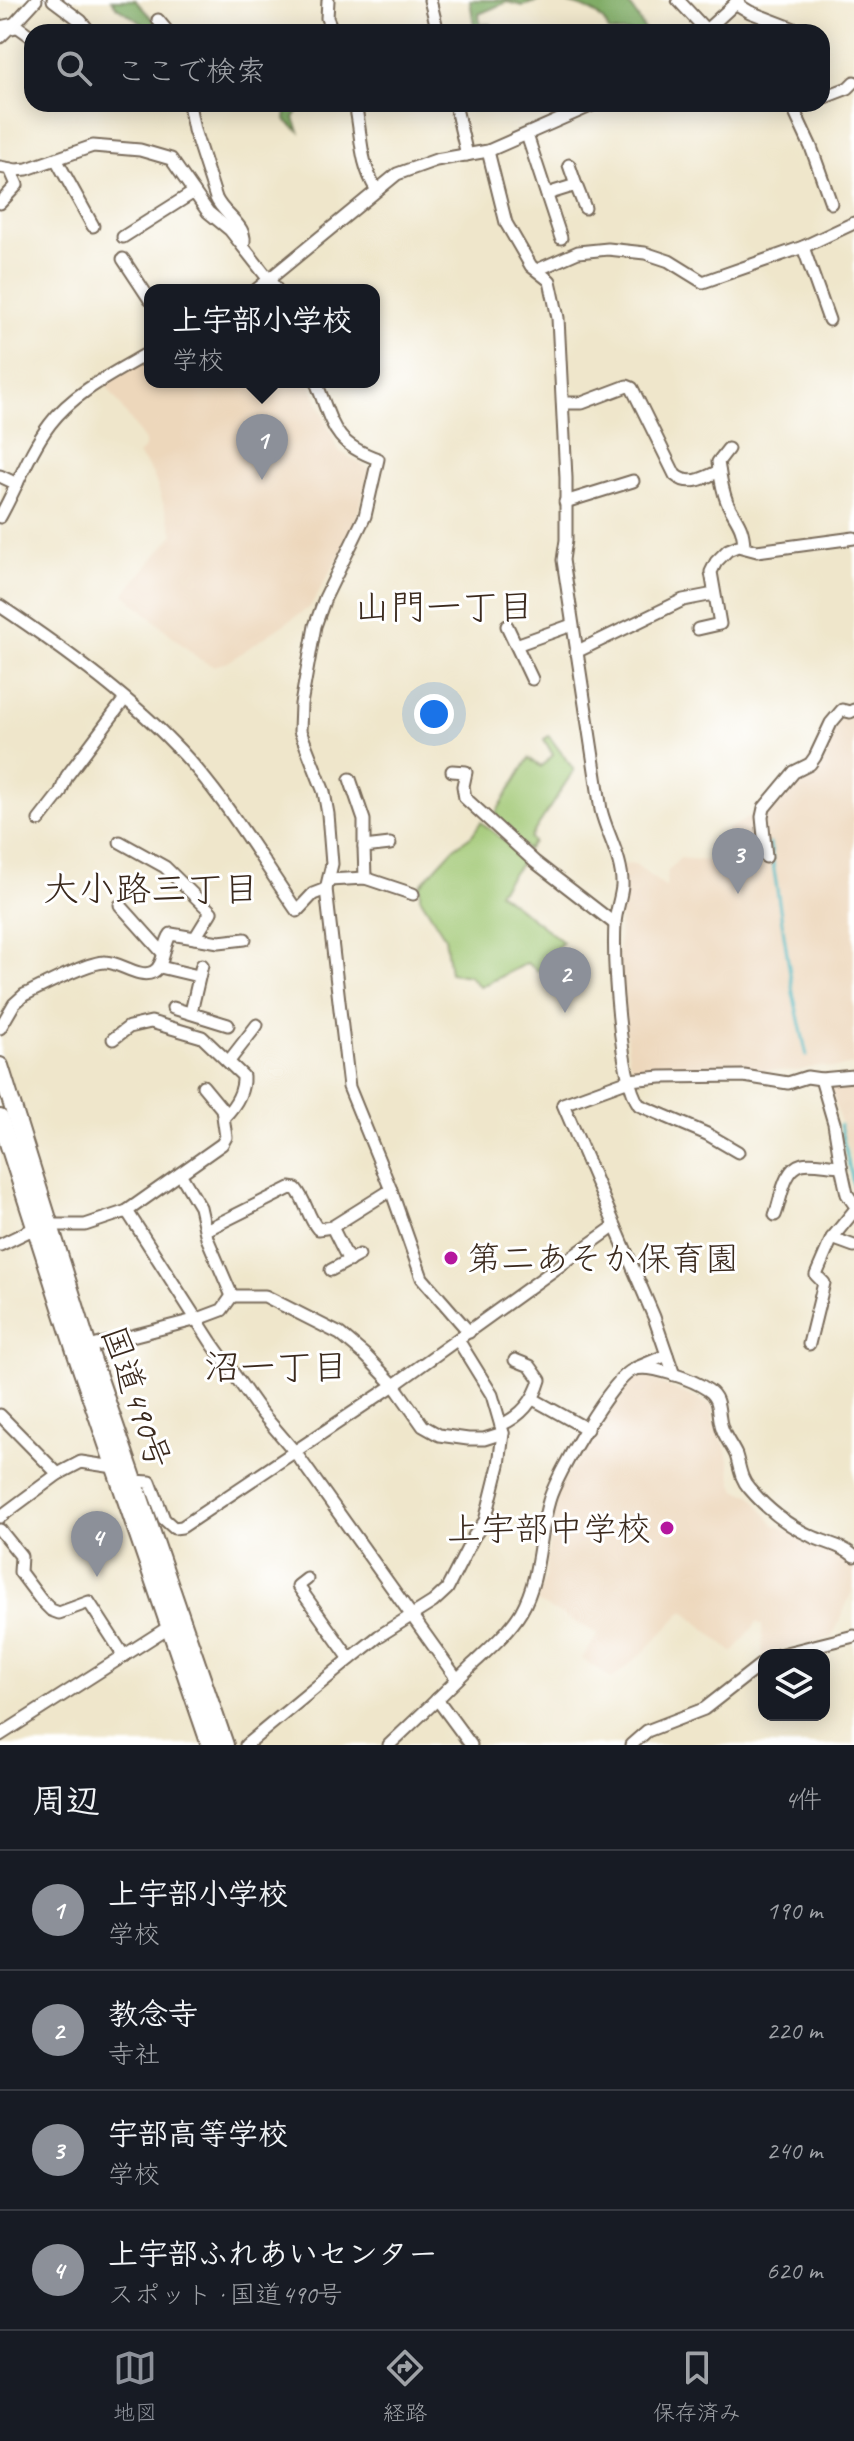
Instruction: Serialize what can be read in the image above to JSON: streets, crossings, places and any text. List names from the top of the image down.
{
  "streets": {
    "highway": ["国道490号"]
  },
  "districts": ["山門一丁目", "大小路三丁目", "沼一丁目"],
  "places": ["第二あそか保育園", "上宇部中学校"],
  "page": {
    "search": "ここで検索",
    "popup": ["上宇部小学校", "学校"],
    "pins": [
      "1",
      "3",
      "2",
      "4"
    ],
    "heading": ["周辺", "4件"],
    "list": [
      {
        "mark": "1",
        "name": "上宇部小学校",
        "note": "学校",
        "value": "190 m"
      },
      {
        "mark": "2",
        "name": "教念寺",
        "note": "寺社",
        "value": "220 m"
      },
      {
        "mark": "3",
        "name": "宇部高等学校",
        "note": "学校",
        "value": "240 m"
      },
      {
        "mark": "4",
        "name": "上宇部ふれあいセンター",
        "note": "スポット · 国道490号",
        "value": "620 m"
      }
    ],
    "nav": ["地図", "経路", "保存済み"]
  }
}
